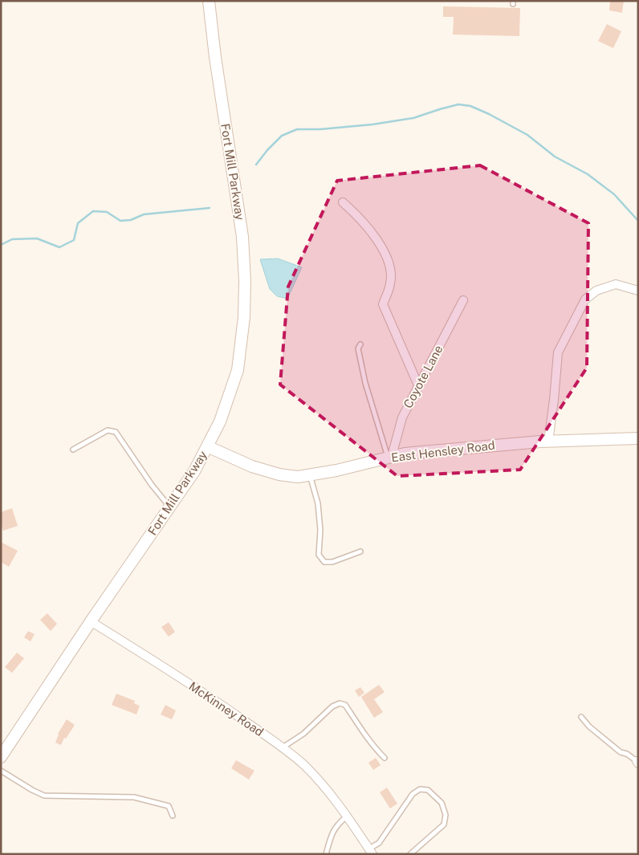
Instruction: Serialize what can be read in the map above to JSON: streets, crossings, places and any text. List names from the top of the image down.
{
  "streets": {
    "main road": ["Fort Mill Parkway", "East Hensley Road"],
    "street": ["Coyote Lane", "McKinney Road"]
  },
  "crossings": [
    ["Fort Mill Parkway", "East Hensley Road"],
    ["Fort Mill Parkway", "McKinney Road"],
    ["Coyote Lane", "East Hensley Road"]
  ]
}
